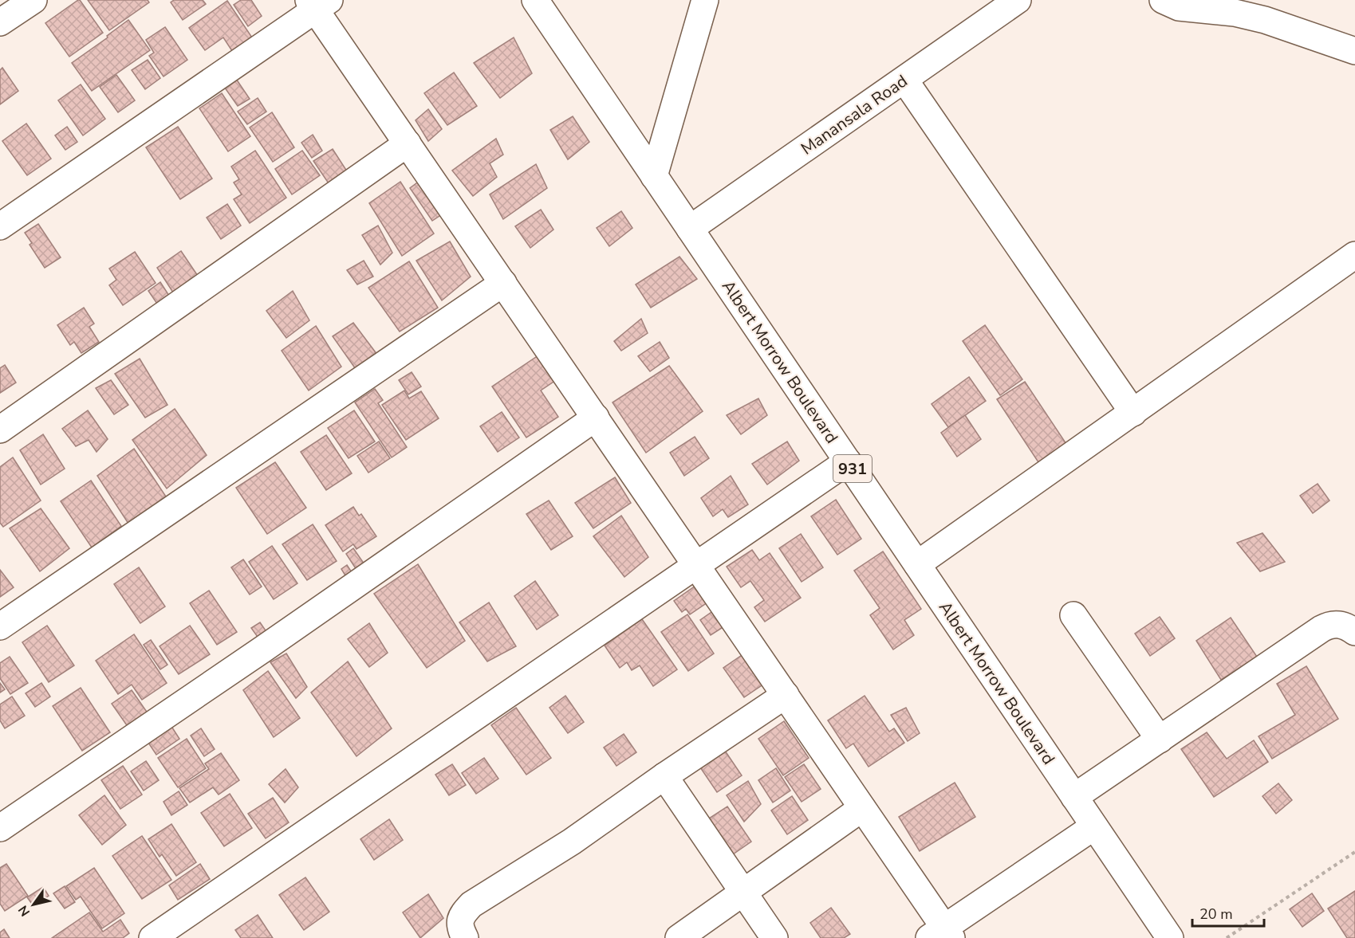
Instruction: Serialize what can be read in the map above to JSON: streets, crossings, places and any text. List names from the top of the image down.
{
  "streets": {
    "main road": ["Manansala Road", "Albert Morrow Boulevard", "931"]
  },
  "crossings": [
    ["Manansala Road", "Albert Morrow Boulevard"]
  ],
  "scale_bar": "20 m",
  "north": "bottom left"
}
